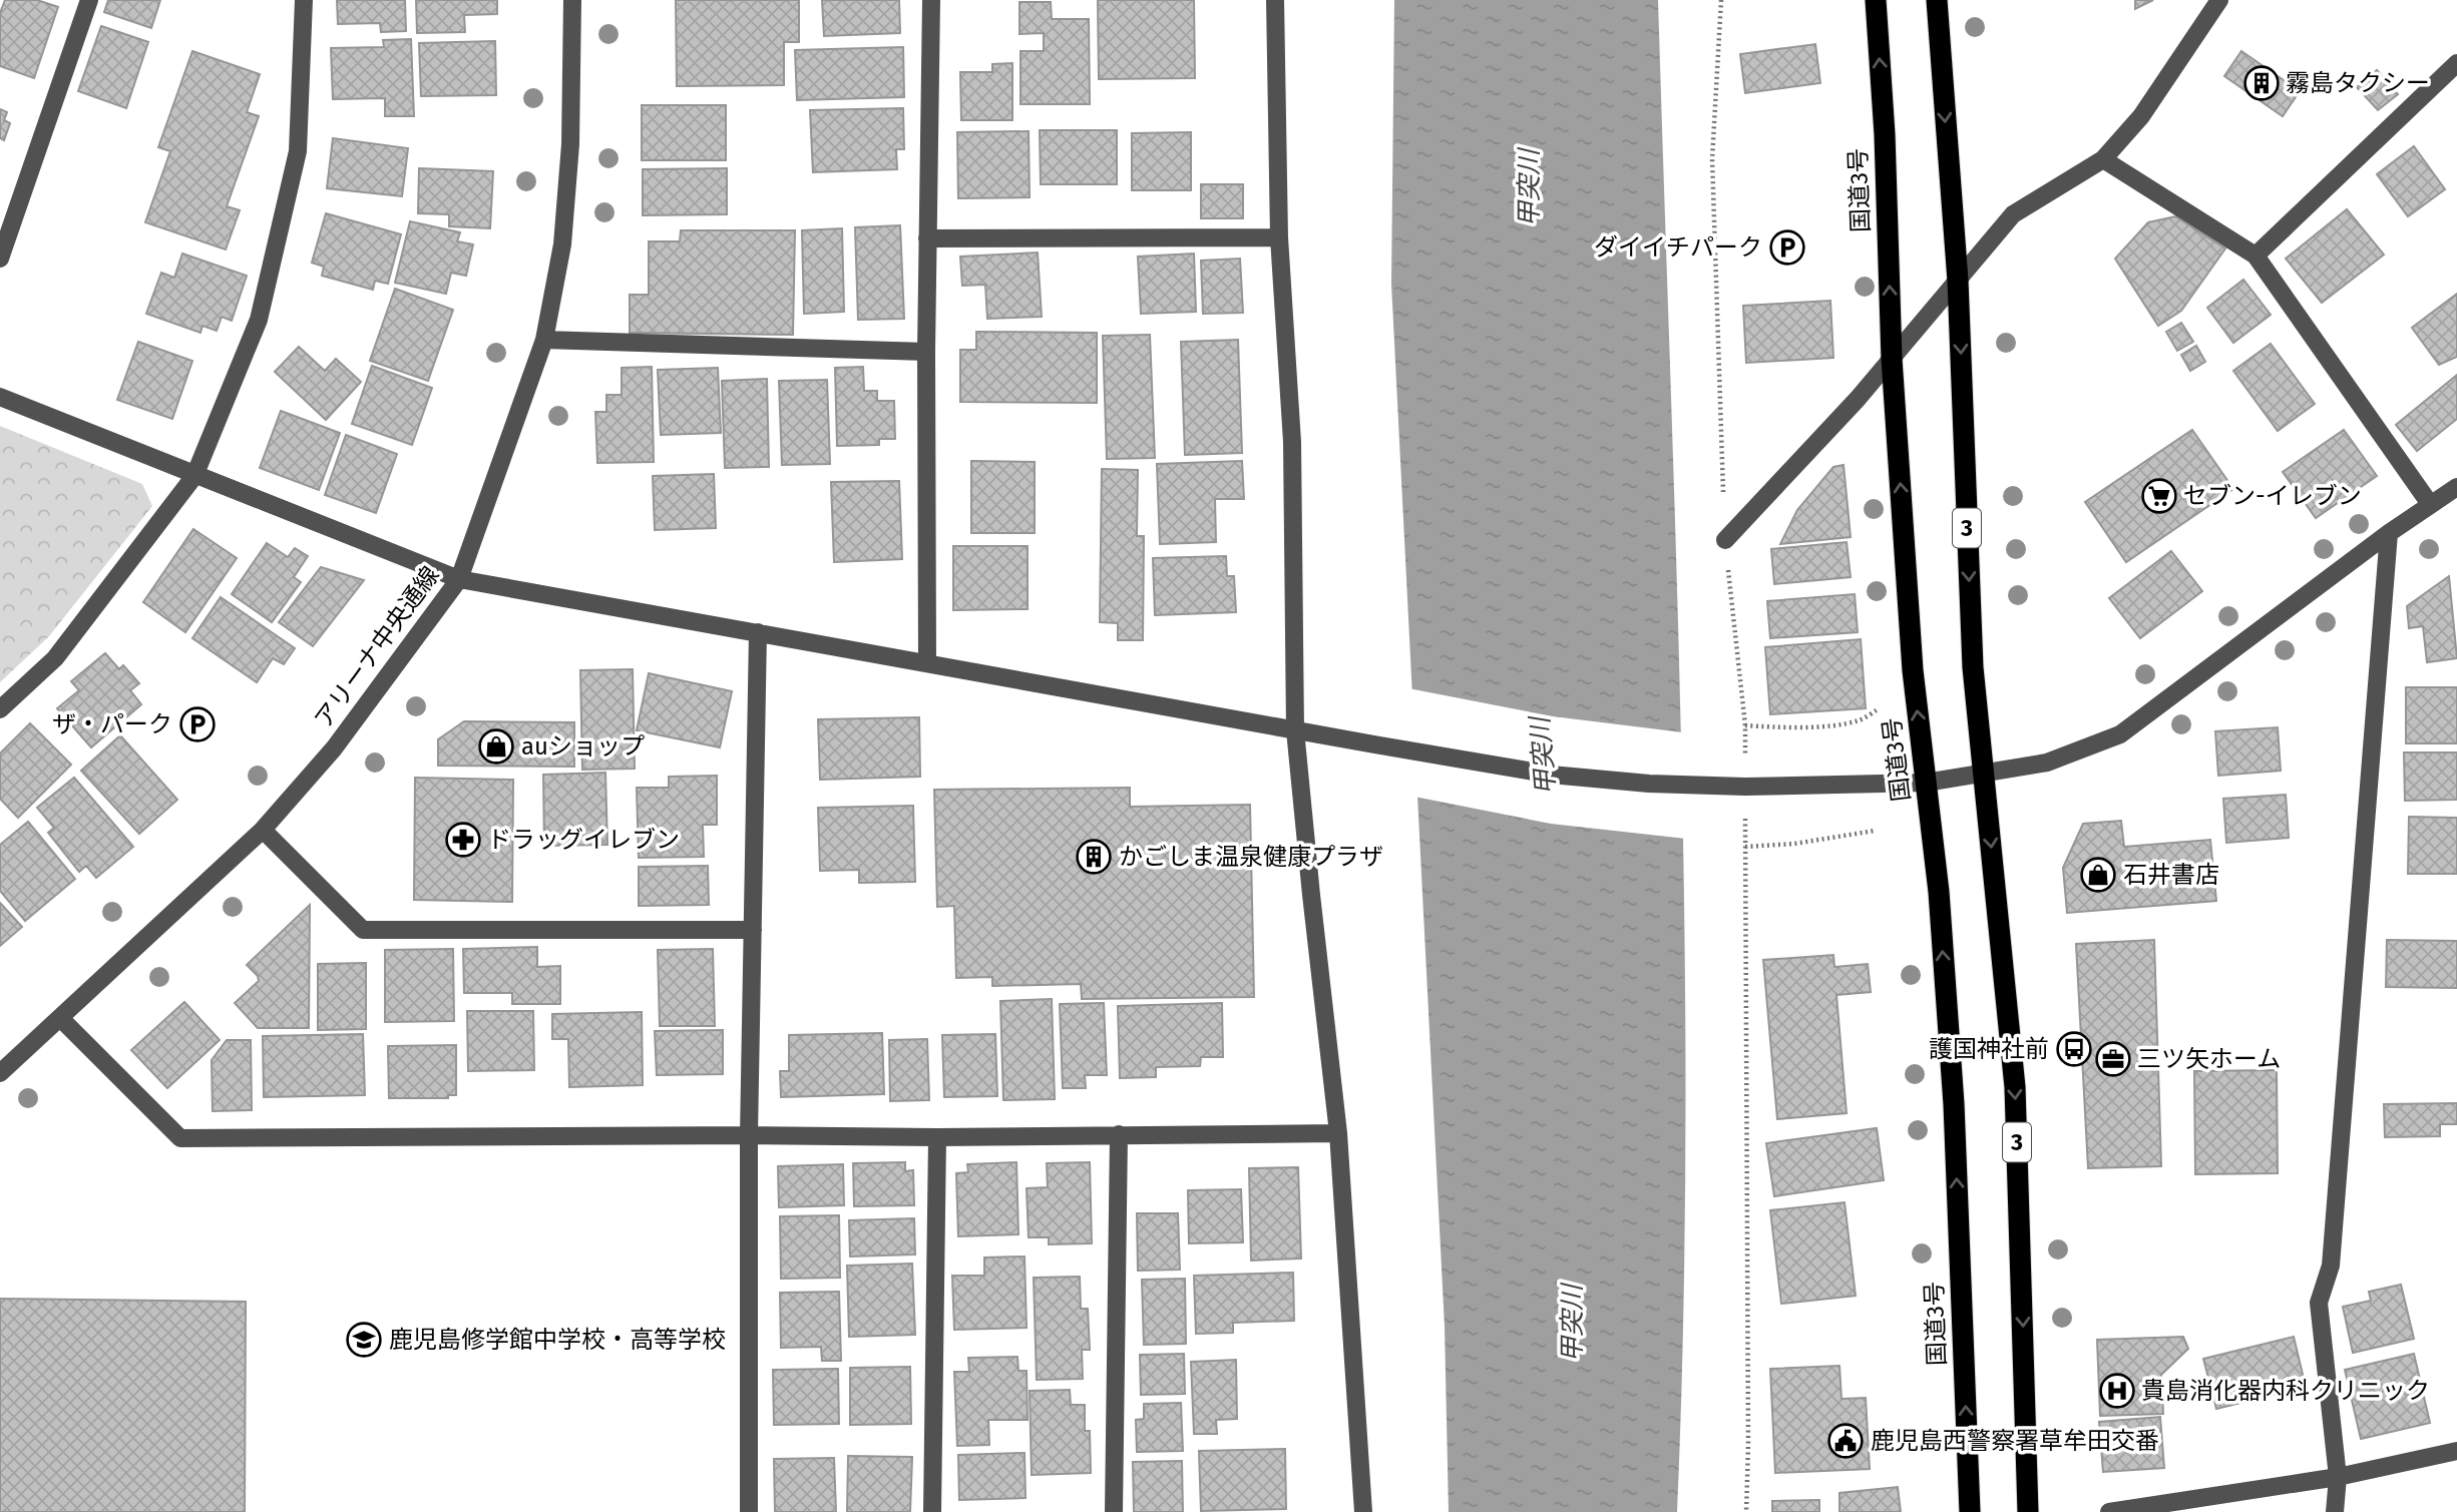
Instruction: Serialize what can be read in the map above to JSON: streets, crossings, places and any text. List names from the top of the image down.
{
  "streets": {
    "highway": ["国道3号", "3"],
    "street": ["アリーナ中央通線"]
  },
  "water": ["甲突川"],
  "places": {
    "building": ["霧島タクシー", "かごしま温泉健康プラザ"],
    "parking": ["ダイイチパーク", "ザ・パーク"],
    "supermarket": ["セブン-イレブン"],
    "shop": ["auショップ", "石井書店"],
    "pharmacy": ["ドラッグイレブン"],
    "bus stop": ["護国神社前"],
    "office": ["三ツ矢ホーム"],
    "school or university": ["鹿児島修学館中学校・高等学校"],
    "hospital": ["貴島消化器内科クリニック"],
    "public building": ["鹿児島西警察署草牟田交番"]
  }
}
